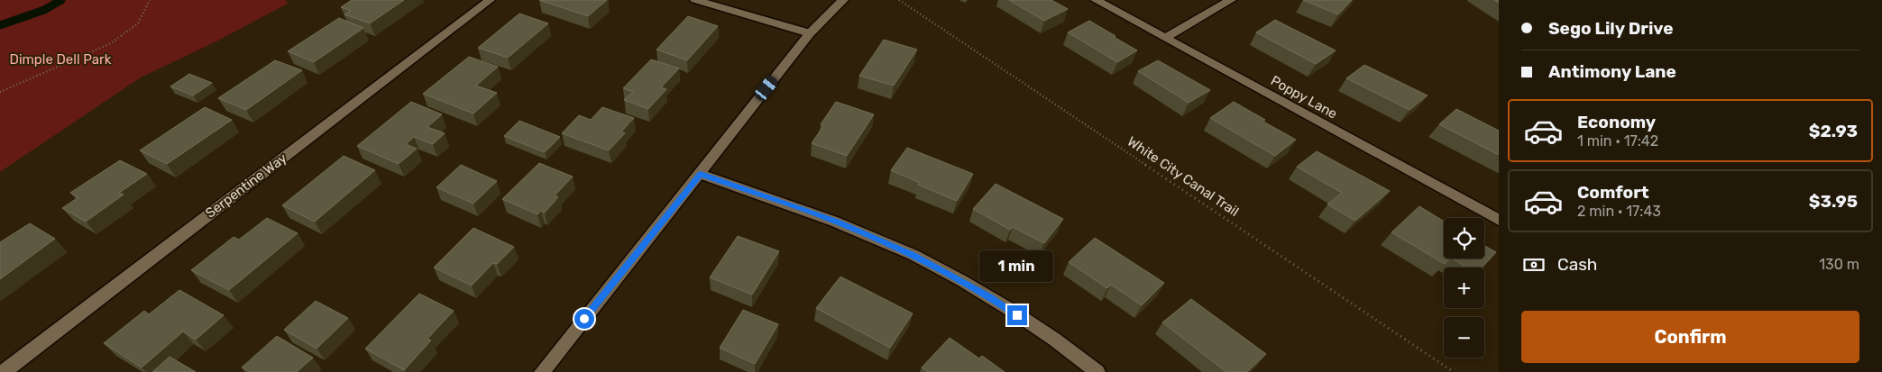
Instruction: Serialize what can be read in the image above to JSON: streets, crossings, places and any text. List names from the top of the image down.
{
  "streets": {
    "street": ["Poppy Lane", "Serpentine Way"],
    "path": ["White City Canal Trail"]
  },
  "parks": ["Dimple Dell Park"],
  "page": {
    "banner": ["Sego Lily Drive", "Antimony Lane"],
    "list": [
      {
        "name": "Economy",
        "note": "1 min · 17:42",
        "value": "$2.93"
      },
      {
        "name": "Comfort",
        "note": "2 min · 17:43",
        "value": "$3.95"
      }
    ],
    "map_buttons": ["+", "−"],
    "pay": ["Cash", "130 m"],
    "bubble": "1 min",
    "buttons": "Confirm"
  }
}
